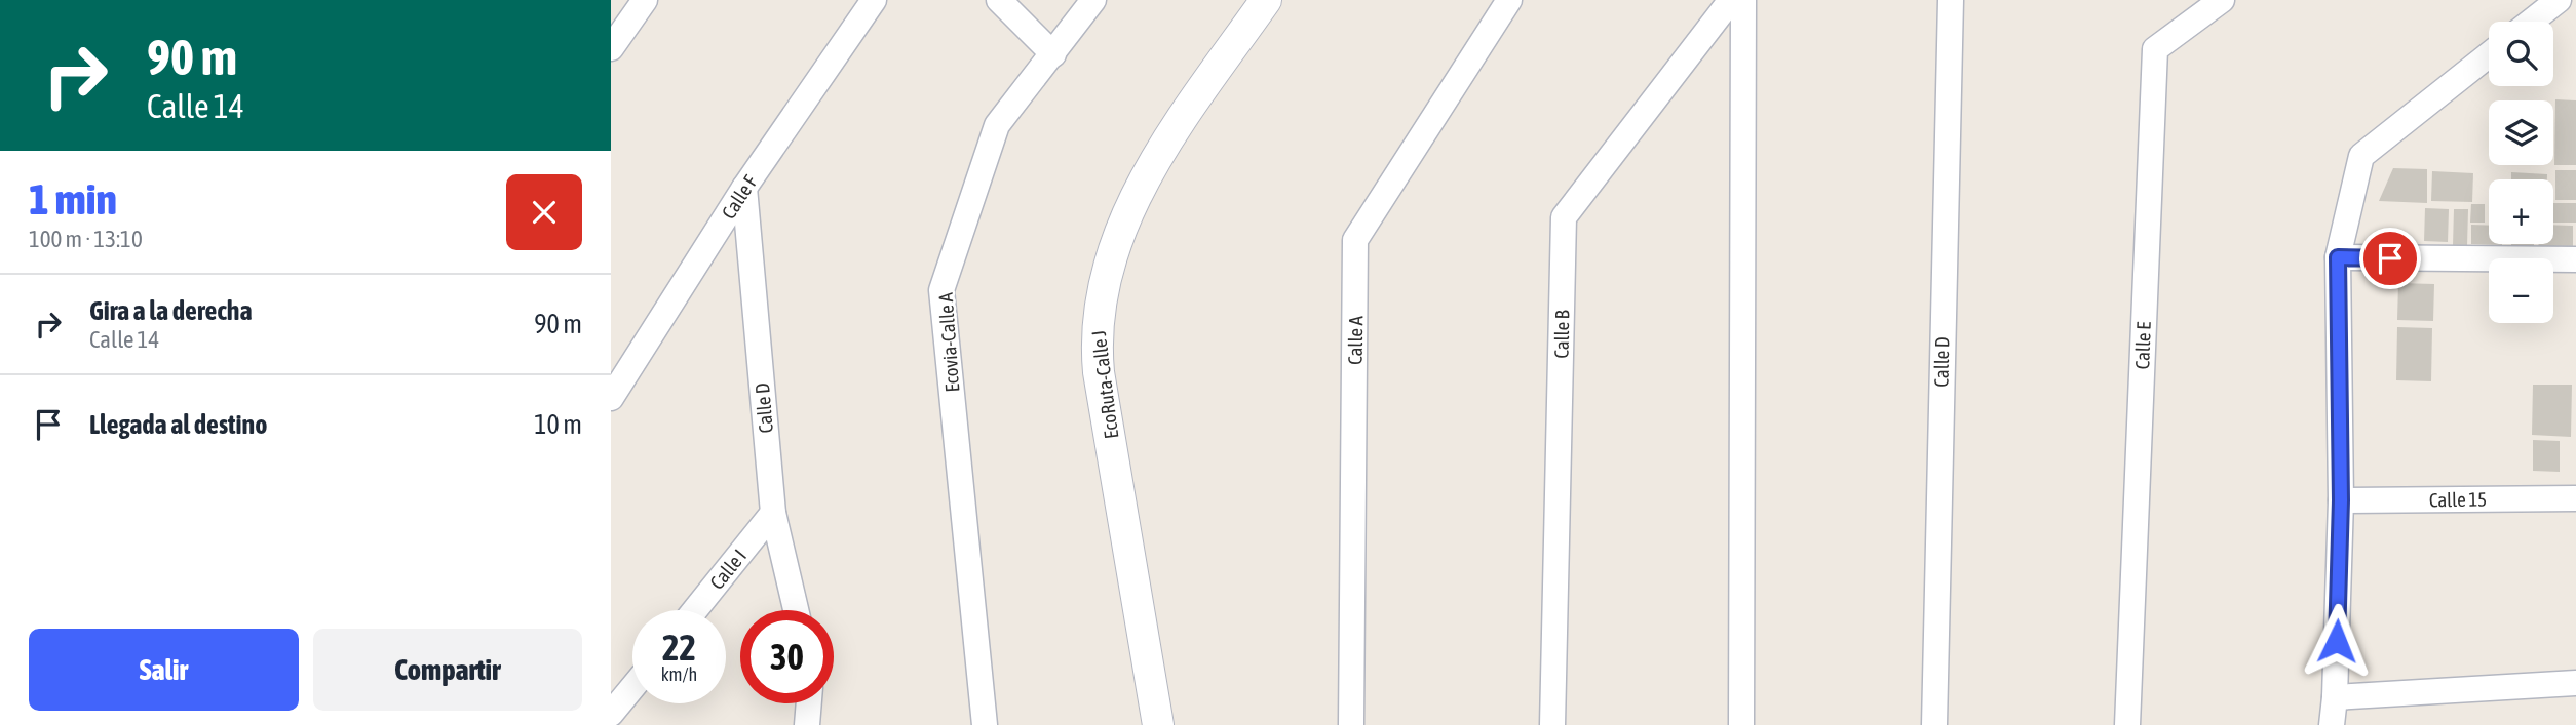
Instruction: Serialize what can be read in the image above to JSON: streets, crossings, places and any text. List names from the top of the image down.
{
  "streets": {
    "street": [
      "Calle F",
      "Calle B",
      "Calle A",
      "Ecovia-Calle A",
      "Calle E",
      "Calle D",
      "EcoRuta-Calle J",
      "Calle 15",
      "Calle I"
    ]
  },
  "crossings": [
    ["Calle F", "Calle D"],
    ["Calle D", "Calle I"]
  ],
  "page": {
    "turn": ["90 m", "Calle 14"],
    "map_buttons": ["+", "−"],
    "heading": ["1 min", "100 m · 13:10"],
    "list": [
      {
        "name": "Gira a la derecha",
        "note": "Calle 14",
        "value": "90 m"
      },
      {
        "name": "Llegada al destino",
        "value": "10 m"
      }
    ],
    "speed": "22 km/h",
    "limit": "30",
    "buttons": ["Salir", "Compartir"]
  }
}
